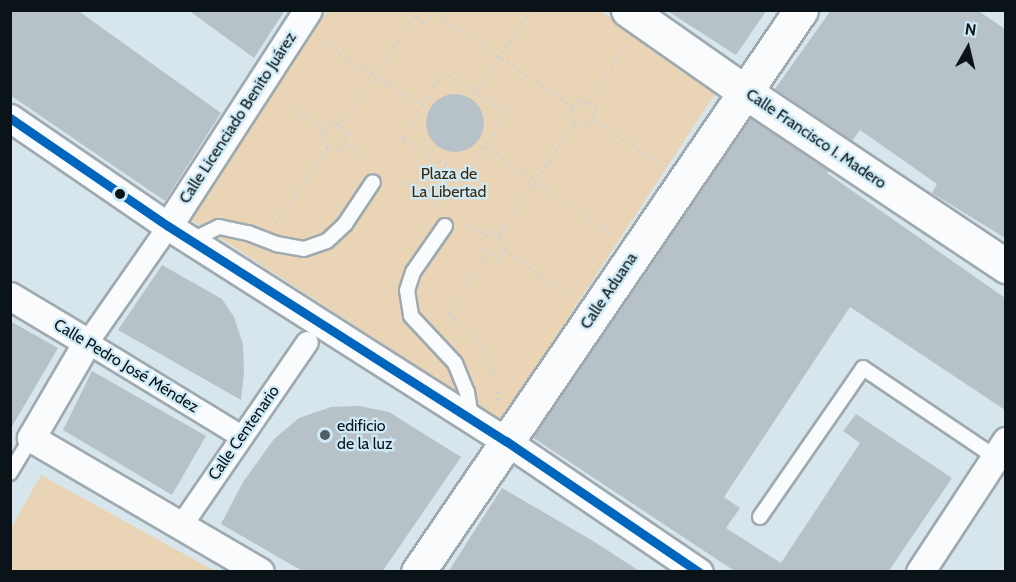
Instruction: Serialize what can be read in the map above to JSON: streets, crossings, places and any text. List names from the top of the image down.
{
  "streets": {
    "street": [
      "Calle Licenciado Benito Juárez",
      "Calle Francisco I. Madero",
      "Calle Aduana",
      "Calle Pedro José Méndez",
      "Calle Centenario"
    ]
  },
  "crossings": [
    ["Calle Licenciado Benito Juárez", "Calle Pedro José Méndez"],
    ["Calle Francisco I. Madero", "Calle Aduana"],
    ["Calle Pedro José Méndez", "Calle Centenario"]
  ],
  "parks": ["Plaza de La Libertad"],
  "places": ["edificio de la luz"],
  "north": "top"
}
